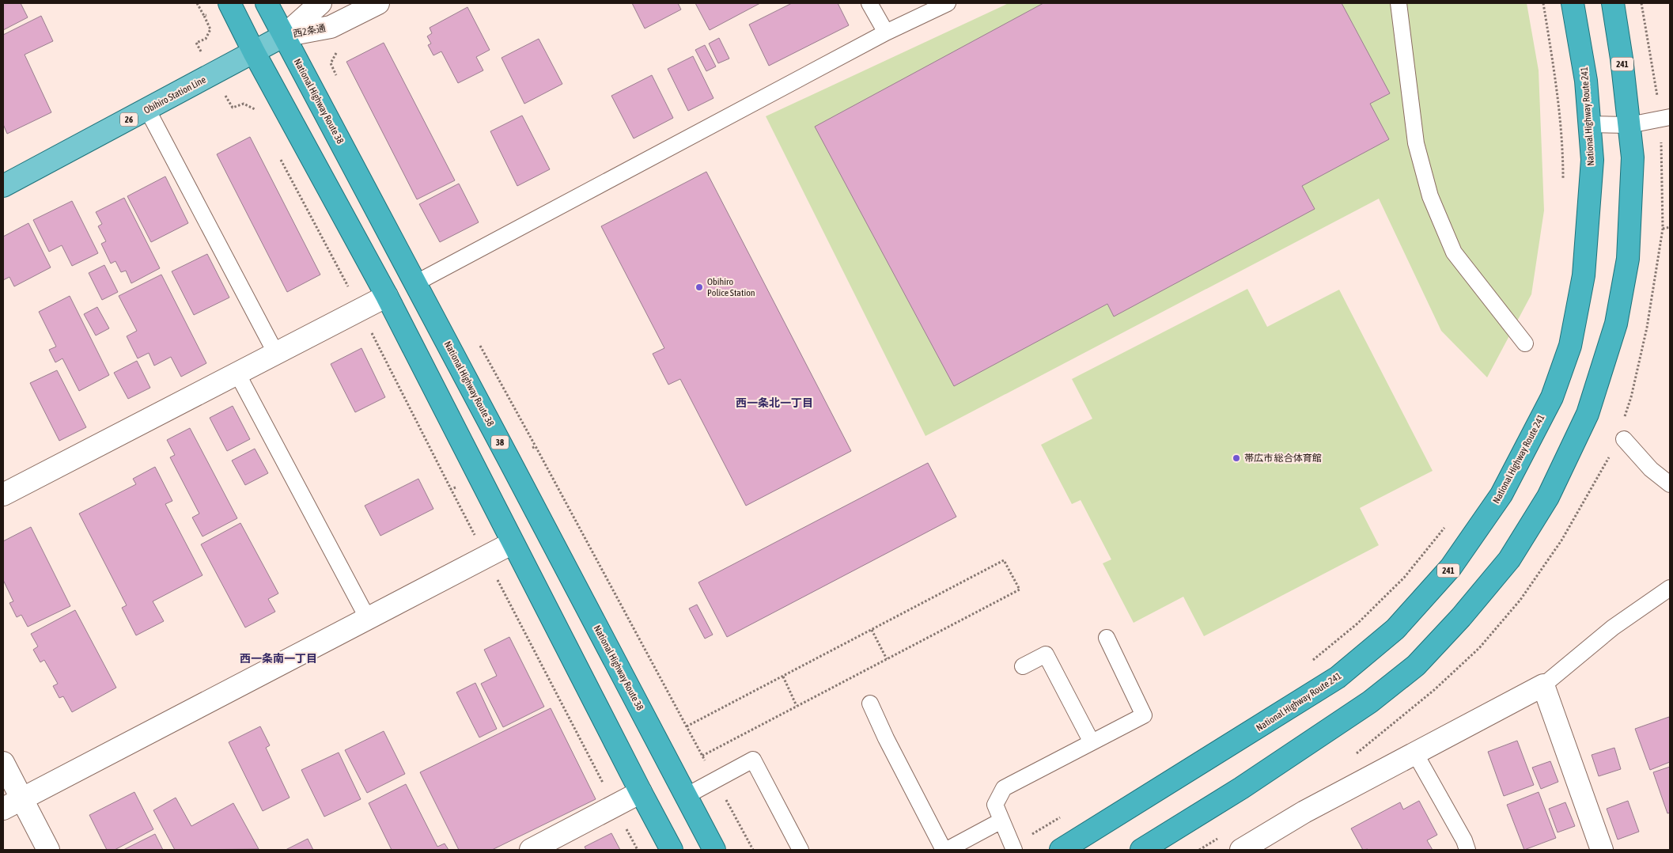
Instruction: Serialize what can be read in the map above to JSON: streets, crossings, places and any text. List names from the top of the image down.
{
  "streets": {
    "highway": [
      "241",
      "National Highway Route 38",
      "National Highway Route 241",
      "38"
    ],
    "main road": ["Obihiro Station Line", "26"],
    "street": ["西2条通"]
  },
  "crossings": [
    ["西2条通", "Obihiro Station Line"],
    ["西2条通", "National Highway Route 38"],
    ["Obihiro Station Line", "National Highway Route 38"]
  ],
  "districts": ["西一条北一丁目", "西一条南一丁目"],
  "places": ["Obihiro Police Station", "帯広市 総合体育館"]
}
